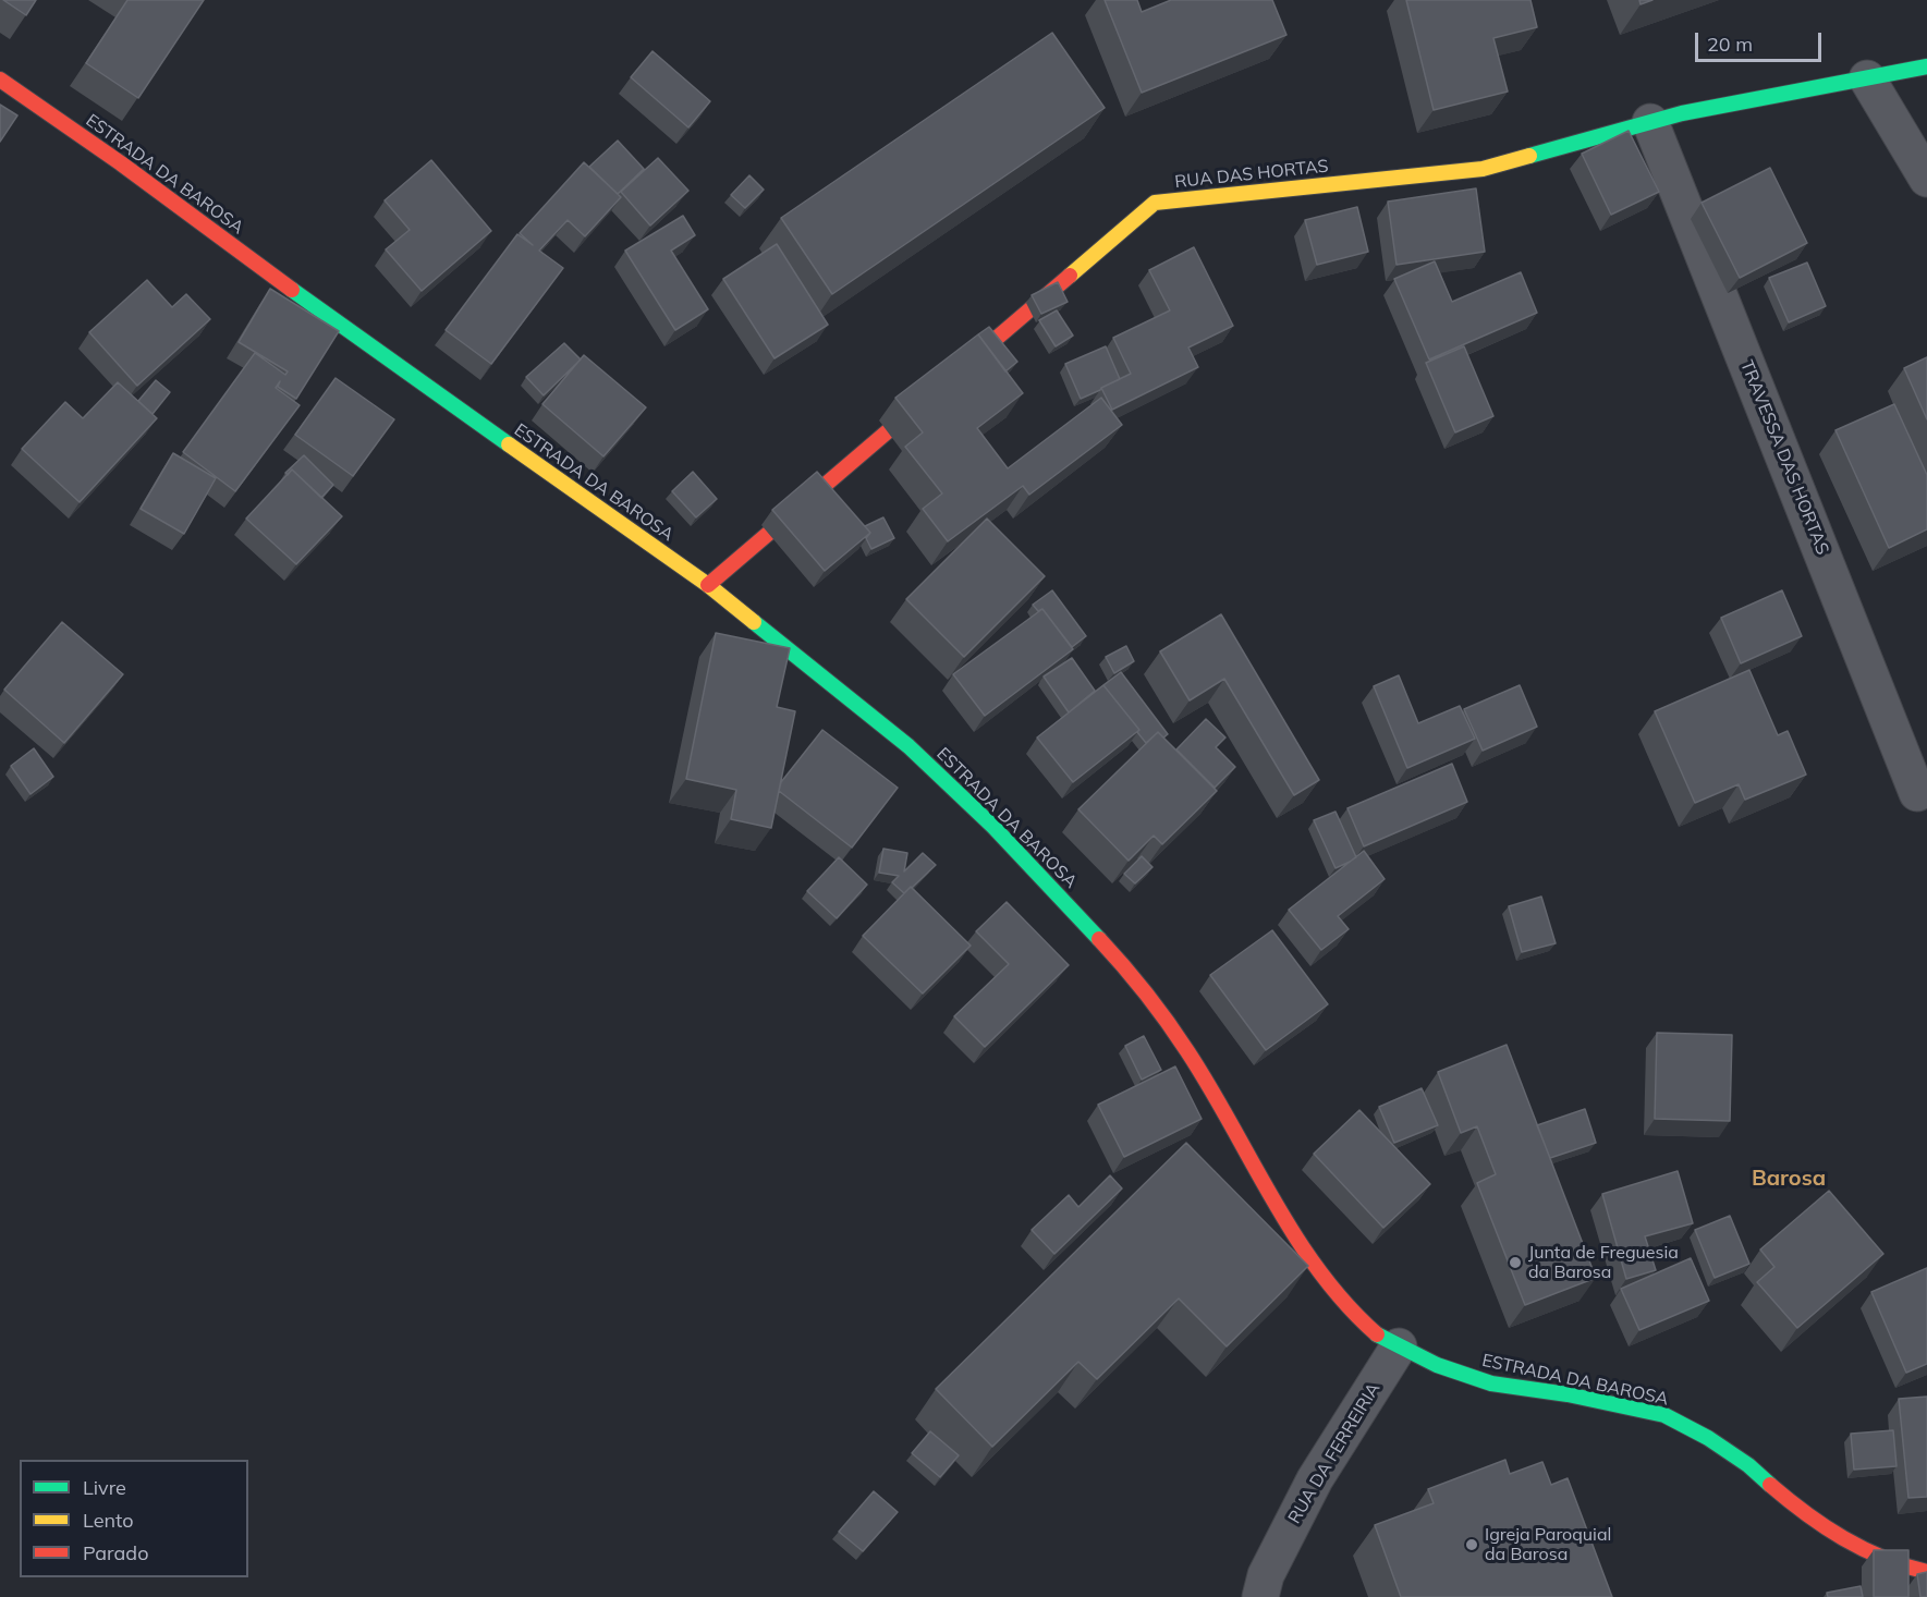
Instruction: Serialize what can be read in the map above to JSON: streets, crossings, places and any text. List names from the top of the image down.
{
  "streets": {
    "street": [
      "ESTRADA DA BAROSA",
      "RUA DAS HORTAS",
      "TRAVESSA DAS HORTAS",
      "RUA DA FERREIRIA"
    ]
  },
  "crossings": [
    ["ESTRADA DA BAROSA", "RUA DAS HORTAS"],
    ["ESTRADA DA BAROSA", "RUA DA FERREIRIA"],
    ["RUA DAS HORTAS", "TRAVESSA DAS HORTAS"]
  ],
  "districts": ["Barosa"],
  "places": ["Junta de Freguesia da Barosa", "Igreja Paroquial da Barosa"],
  "legend": ["Livre", "Lento", "Parado"],
  "scale_bar": "20 m"
}
